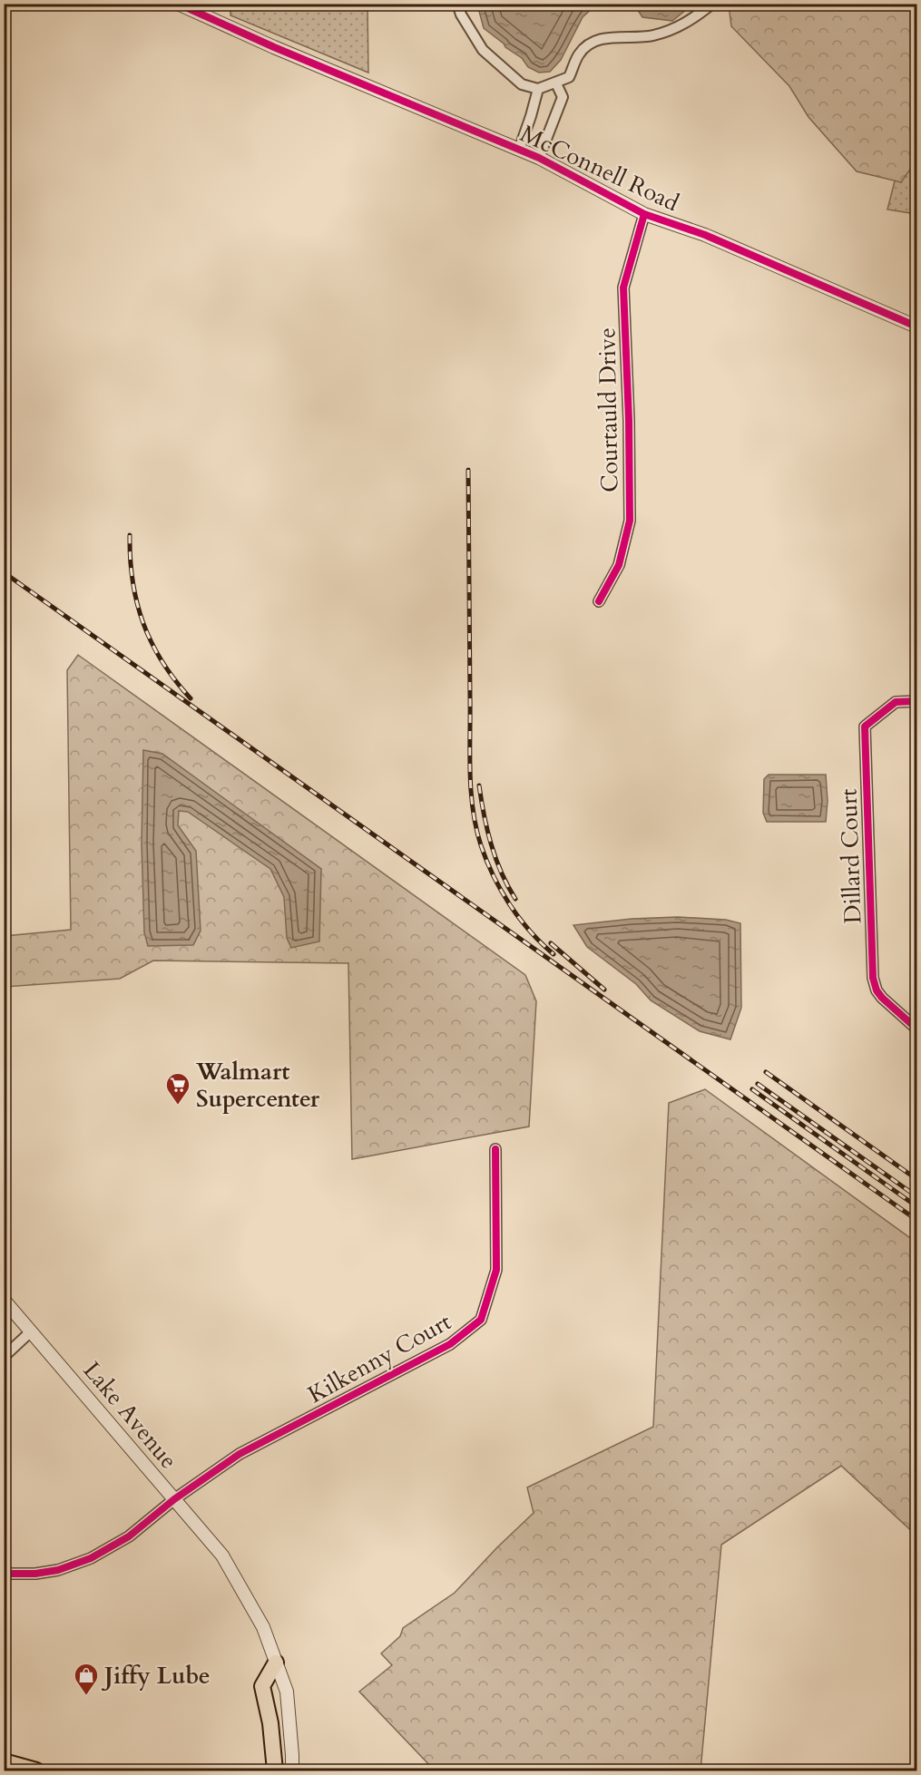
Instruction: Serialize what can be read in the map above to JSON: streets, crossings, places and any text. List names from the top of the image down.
{
  "streets": {
    "street": [
      "McConnell Road",
      "Courtauld Drive",
      "Dillard Court",
      "Kilkenny Court",
      "Lake Avenue"
    ]
  },
  "crossings": [
    ["McConnell Road", "Courtauld Drive"],
    ["Kilkenny Court", "Lake Avenue"]
  ],
  "places": {
    "supermarket": ["Walmart Supercenter"],
    "shop": ["Jiffy Lube"]
  }
}
